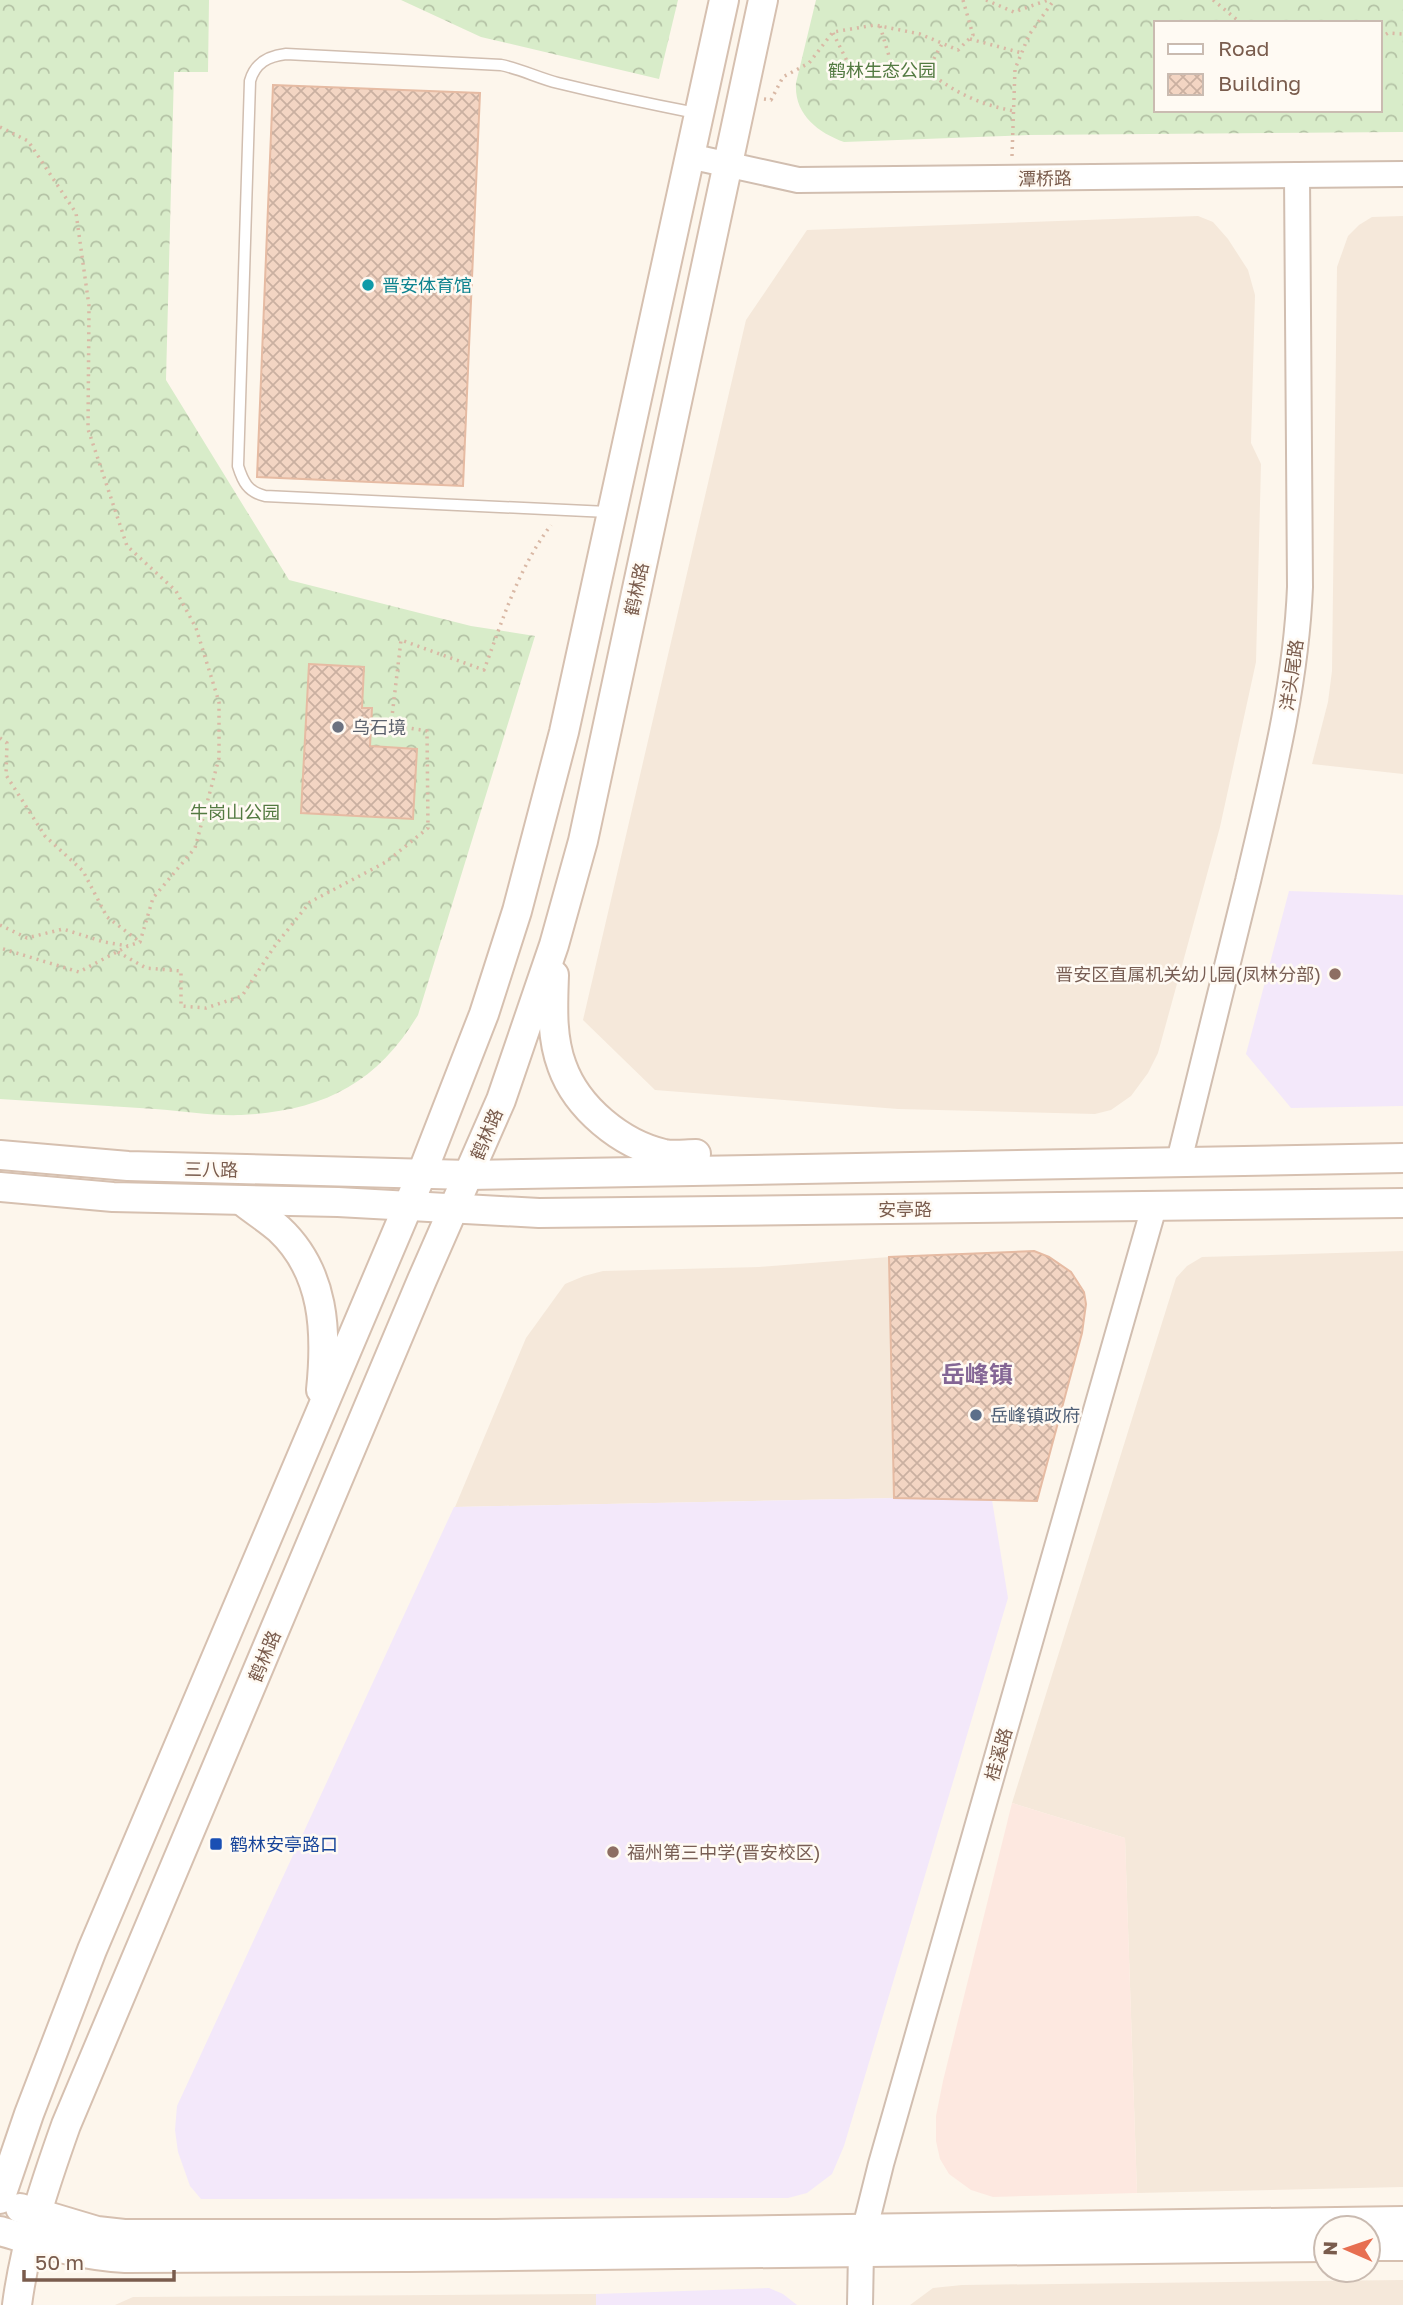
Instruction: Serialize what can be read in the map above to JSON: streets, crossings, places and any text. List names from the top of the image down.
{
  "streets": {
    "main road": ["鹤林路", "三八路", "安亭路"],
    "street": ["潭桥路", "洋头尾路", "桂溪路"]
  },
  "crossings": [
    ["潭桥路", "鹤林路"],
    ["潭桥路", "洋头尾路"],
    ["鹤林路", "安亭路"],
    ["三八路", "安亭路"],
    ["安亭路", "桂溪路"]
  ],
  "districts": ["岳峰镇"],
  "parks": ["鹤林生态公园", "牛岗山公园"],
  "places": {
    "other": [
      "晋安体育馆",
      "乌石境",
      "晋安区直属机关幼儿园(凤林分部)",
      "岳峰镇政府",
      "福州第三中学(晋安校区)"
    ],
    "transit": ["鹤林安亭路口"]
  },
  "legend": ["Road", "Building"],
  "scale_bar": "50 m",
  "north": "left"
}
